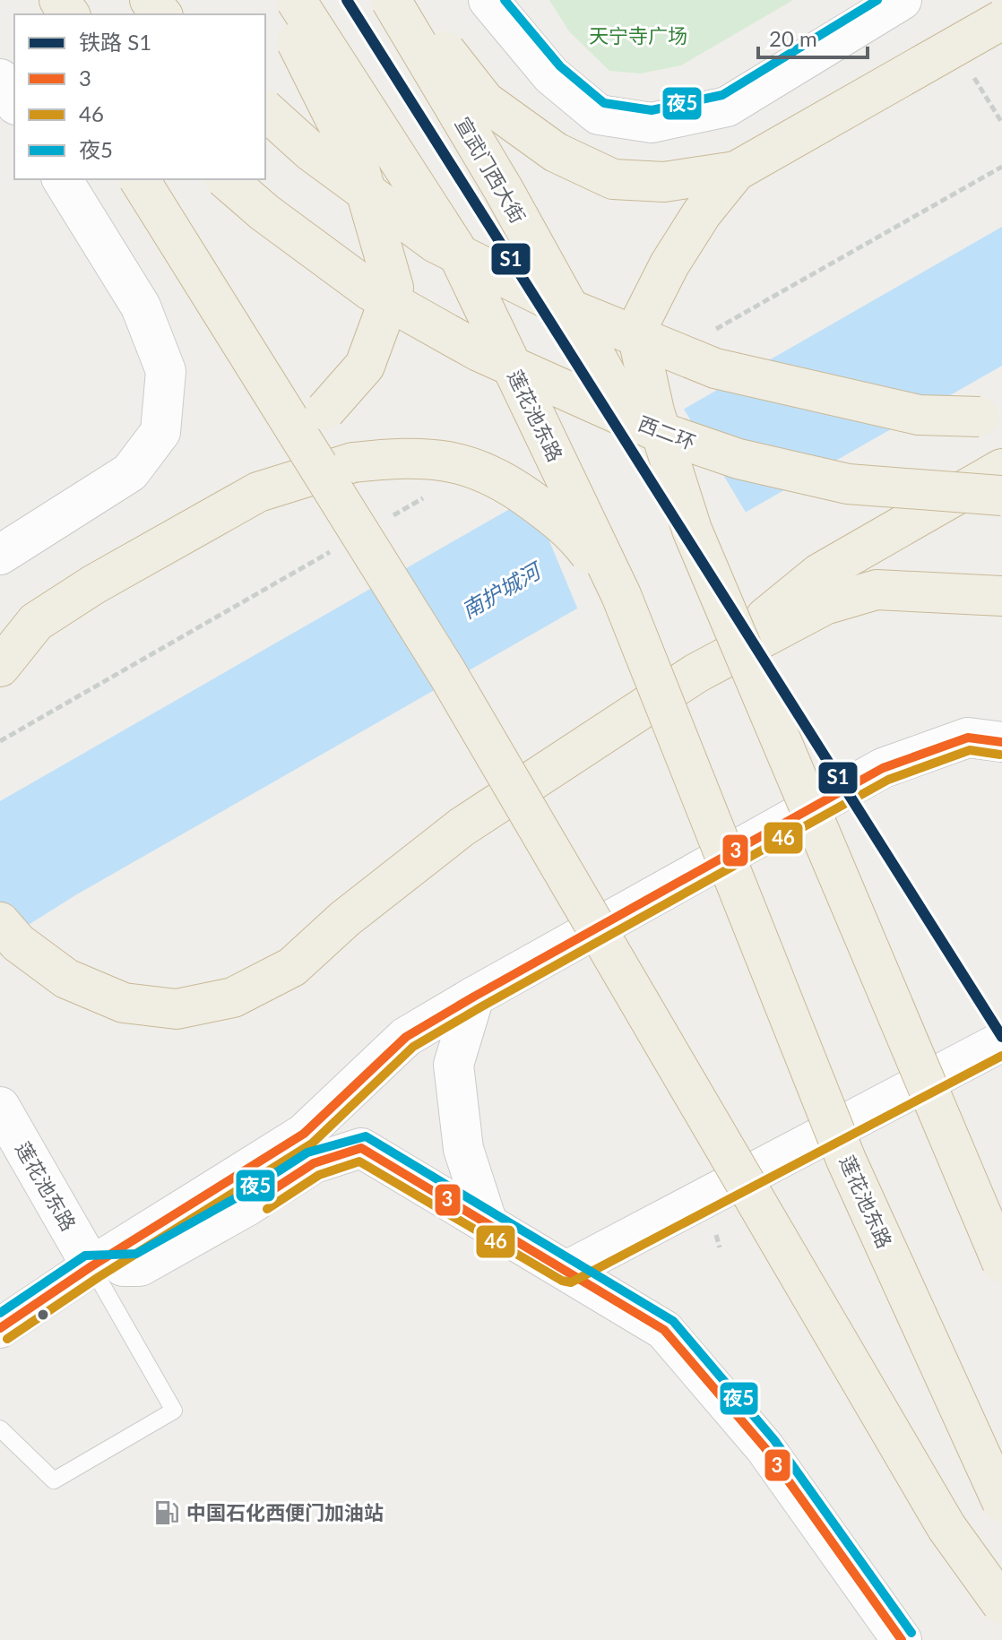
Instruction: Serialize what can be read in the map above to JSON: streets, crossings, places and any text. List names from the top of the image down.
{
  "streets": {
    "highway": ["宣武门西大街", "莲花池东路", "西二环"]
  },
  "water": ["南护城河"],
  "parks": ["天宁寺广场"],
  "places": {
    "fuel station": ["中国石化西便门加油站"]
  },
  "lines": [
    "rail line S1",
    "transit line 夜5",
    "transit line 3",
    "transit line 46"
  ],
  "legend": [
    "铁路 S1",
    "3",
    "46",
    "夜5"
  ],
  "scale_bar": "20 m"
}
